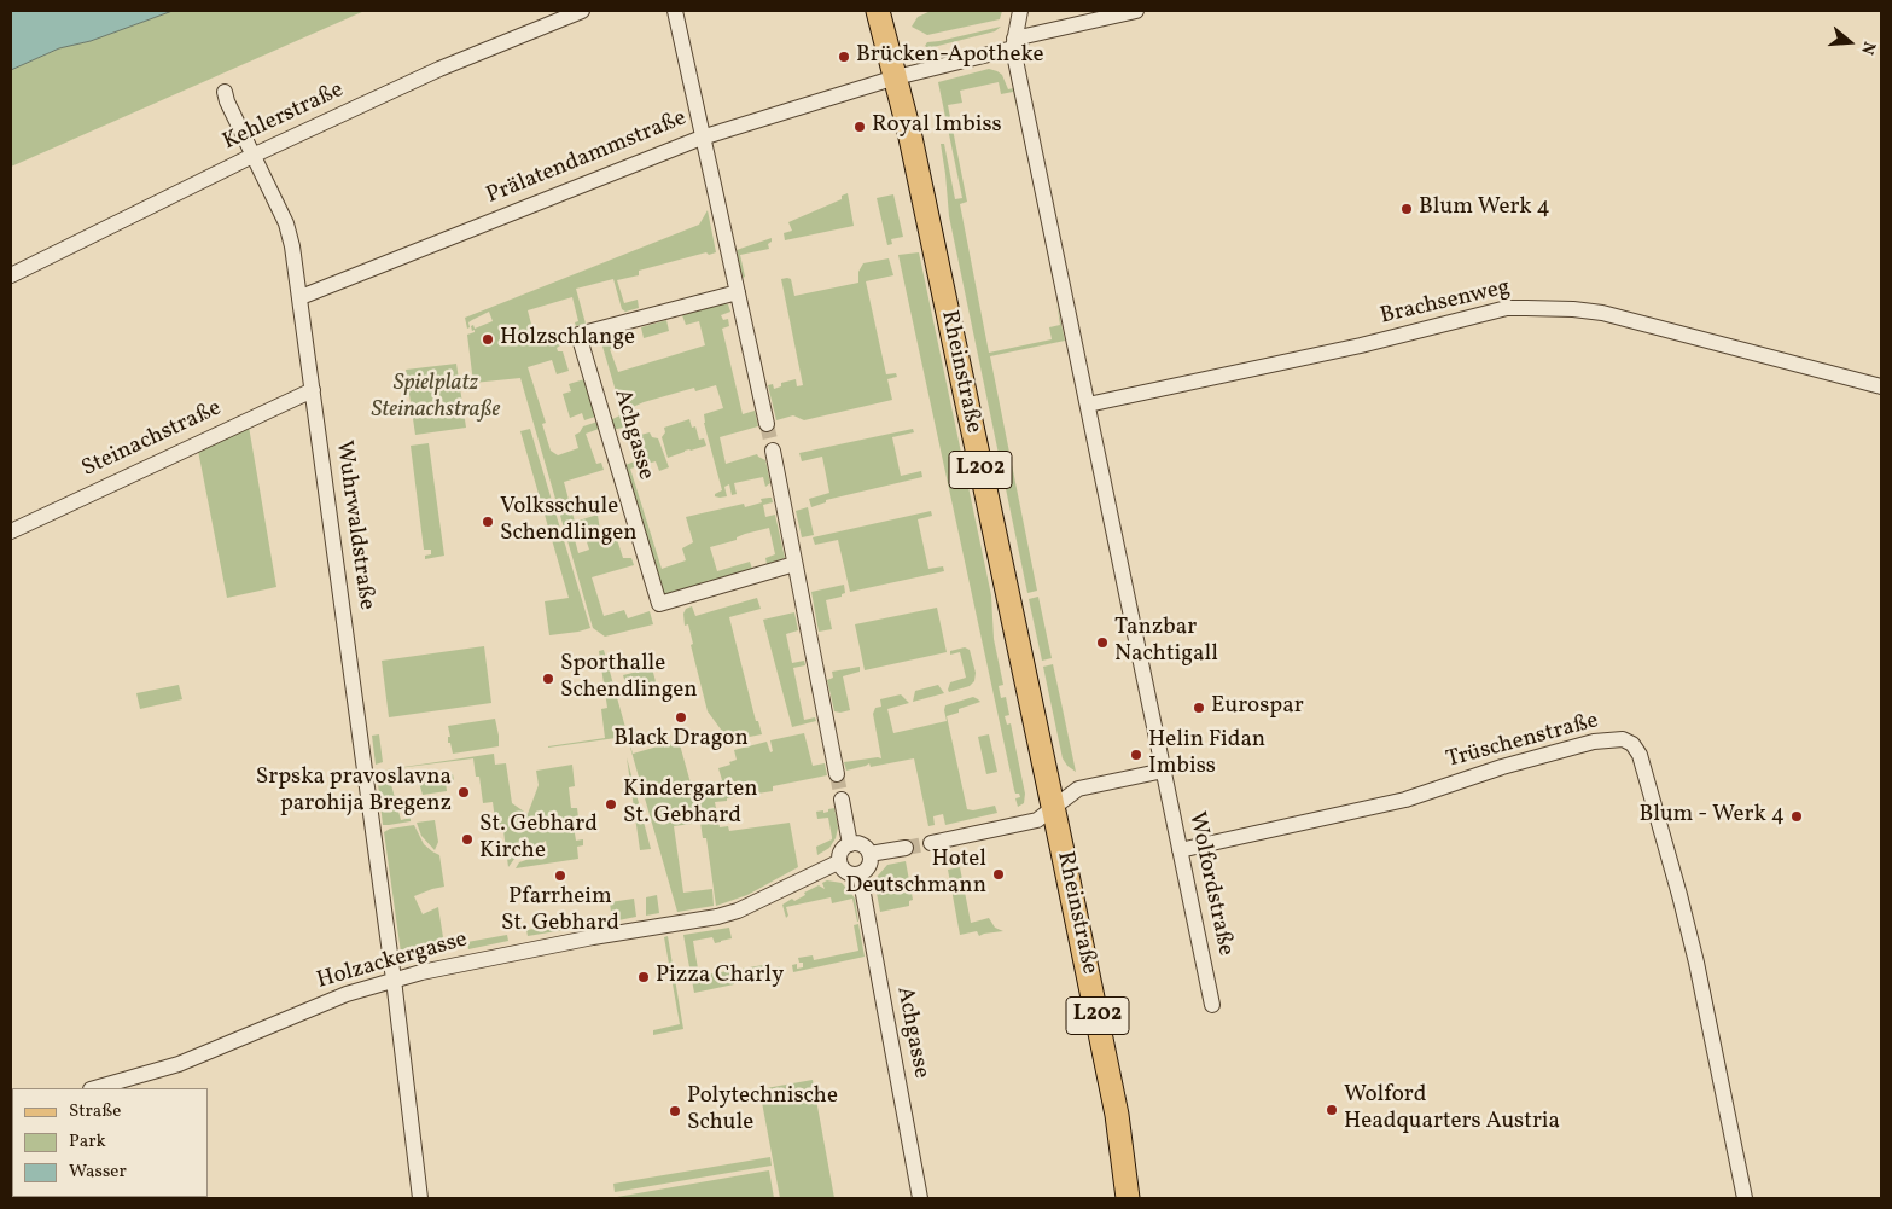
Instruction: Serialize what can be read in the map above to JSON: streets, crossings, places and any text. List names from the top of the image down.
{
  "streets": {
    "main road": ["Rheinstraße", "L202"],
    "street": [
      "Kehlerstraße",
      "Prälatendammstraße",
      "Brachsenweg",
      "Achgasse",
      "Steinachstraße",
      "Wuhrwaldstraße",
      "Trüschenstraße",
      "Wolfordstraße",
      "Holzackergasse"
    ]
  },
  "crossings": [
    ["Kehlerstraße", "Wuhrwaldstraße"],
    ["Prälatendammstraße", "Rheinstraße"],
    ["Prälatendammstraße", "Wuhrwaldstraße"],
    ["Achgasse", "Holzackergasse"],
    ["Steinachstraße", "Wuhrwaldstraße"],
    ["Wuhrwaldstraße", "Holzackergasse"],
    ["Trüschenstraße", "Wolfordstraße"]
  ],
  "parks": ["Spielplatz Steinachstraße"],
  "places": [
    "Brücken-Apotheke",
    "Royal Imbiss",
    "Blum Werk 4",
    "Holzschlange",
    "Volksschule Schendlingen",
    "Tanzbar Nachtigall",
    "Sporthalle Schendlingen",
    "Eurospar",
    "Black Dragon",
    "Helin Fidan Imbiss",
    "Srpska pravoslavna parohija Bregenz",
    "Kindergarten St. Gebhard",
    "Blum - Werk 4",
    "St. Gebhard Kirche",
    "Hotel Deutschmann",
    "Pfarrheim St. Gebhard",
    "Pizza Charly",
    "Wolford Headquarters Austria",
    "Polytechnische Schule"
  ],
  "legend": ["Straße", "Park", "Wasser"],
  "north": "right"
}
